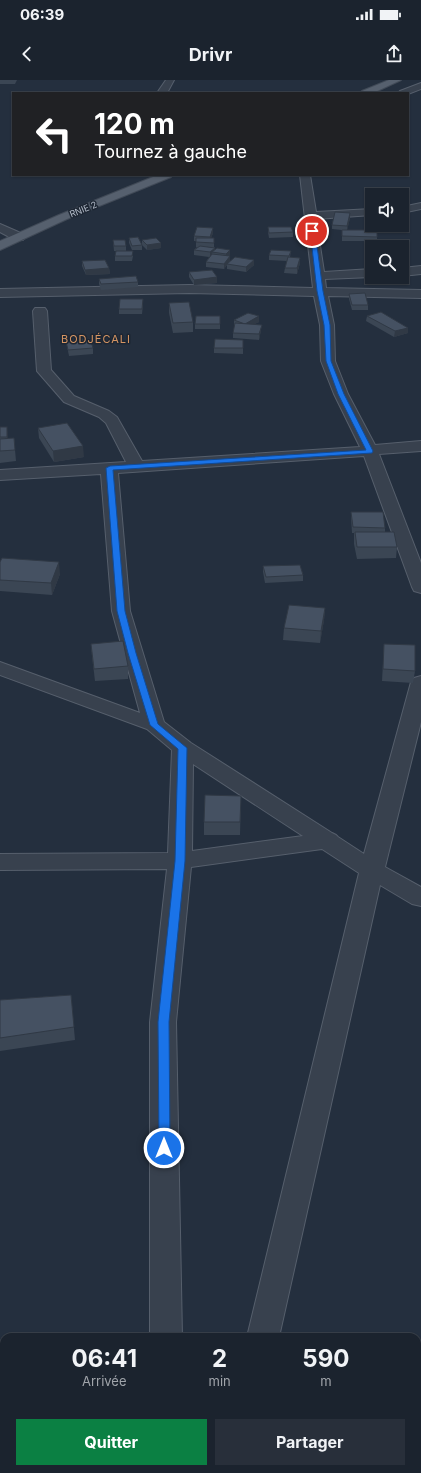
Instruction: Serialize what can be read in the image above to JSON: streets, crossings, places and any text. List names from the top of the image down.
{
  "streets": {
    "main road": ["RNIE 2"]
  },
  "districts": ["BODJÉCALI"],
  "page": {
    "status": "06:39",
    "header": "Drivr",
    "turn": ["120 m", "Tournez à gauche"],
    "eta": [
      "06:41",
      "Arrivée",
      "2",
      "min",
      "590",
      "m"
    ],
    "buttons": ["Quitter", "Partager"]
  }
}
